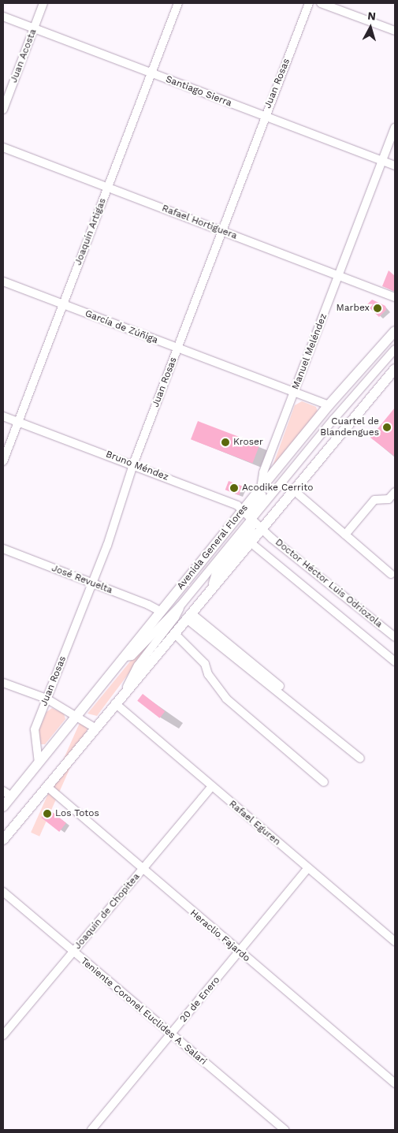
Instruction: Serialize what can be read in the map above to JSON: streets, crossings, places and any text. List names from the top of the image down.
{
  "streets": {
    "main road": ["Avenida General Flores"],
    "street": [
      "Juan Acosta",
      "Juan Rosas",
      "Santiago Sierra",
      "Rafael Hortiguera",
      "Joaquín Artigas",
      "García de Zúñiga",
      "Manuel Meléndez",
      "Bruno Méndez",
      "José Revuelta",
      "Doctor Héctor Luis Odriozola",
      "Rafael Eguren",
      "Joaquín de Chopitea",
      "Heraclio Fajardo",
      "20 de Enero",
      "Teniente Coronel Euclides A. Salari"
    ]
  },
  "crossings": [
    ["Juan Acosta", "Santiago Sierra"],
    ["Juan Rosas", "Santiago Sierra"],
    ["Juan Rosas", "Rafael Hortiguera"],
    ["Juan Rosas", "García de Zúñiga"],
    ["Juan Rosas", "Bruno Méndez"],
    ["Juan Rosas", "Avenida General Flores"],
    ["Juan Rosas", "José Revuelta"],
    ["Santiago Sierra", "Joaquín Artigas"],
    ["Santiago Sierra", "Manuel Meléndez"],
    ["Rafael Hortiguera", "Joaquín Artigas"],
    ["Rafael Hortiguera", "Manuel Meléndez"],
    ["Joaquín Artigas", "García de Zúñiga"],
    ["Joaquín Artigas", "Bruno Méndez"],
    ["García de Zúñiga", "Manuel Meléndez"],
    ["García de Zúñiga", "Avenida General Flores"],
    ["Manuel Meléndez", "Avenida General Flores"],
    ["Bruno Méndez", "Avenida General Flores"],
    ["Bruno Méndez", "Doctor Héctor Luis Odriozola"],
    ["Avenida General Flores", "José Revuelta"],
    ["Avenida General Flores", "Doctor Héctor Luis Odriozola"],
    ["Avenida General Flores", "Rafael Eguren"],
    ["Avenida General Flores", "Heraclio Fajardo"],
    ["Rafael Eguren", "Joaquín de Chopitea"],
    ["Rafael Eguren", "20 de Enero"],
    ["Joaquín de Chopitea", "Heraclio Fajardo"],
    ["Joaquín de Chopitea", "Teniente Coronel Euclides A. Salari"],
    ["Heraclio Fajardo", "20 de Enero"],
    ["20 de Enero", "Teniente Coronel Euclides A. Salari"]
  ],
  "places": [
    "Marbex",
    "Cuartel de Blandengues",
    "Kroser",
    "Acodike Cerrito",
    "Los Totos"
  ],
  "north": "top"
}
